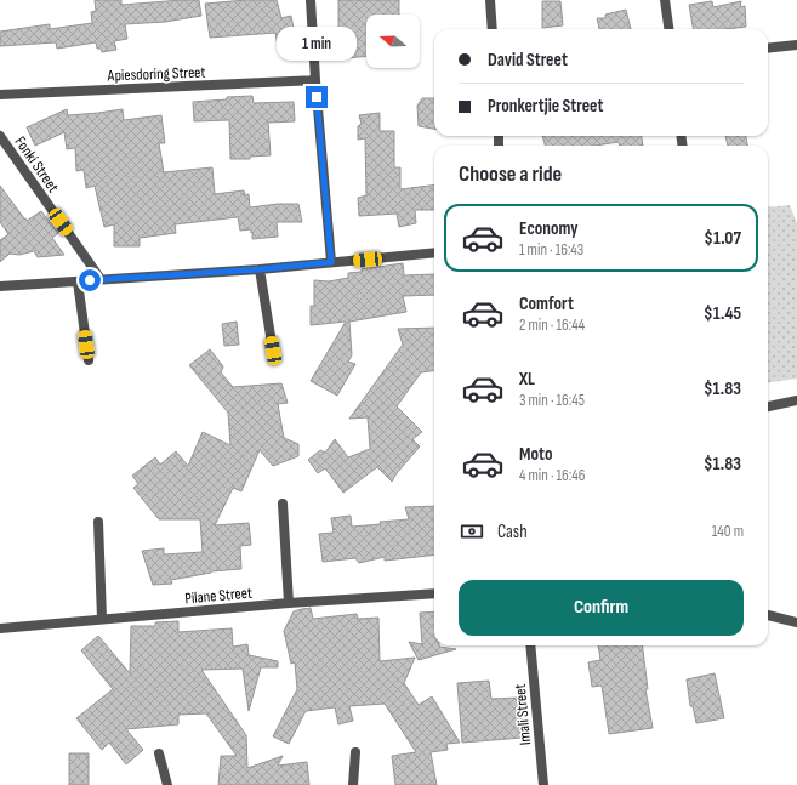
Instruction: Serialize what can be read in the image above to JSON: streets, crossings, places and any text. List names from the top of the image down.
{
  "streets": {
    "street": [
      "Apiesdoring Street",
      "Fonki Street",
      "Pilane Street",
      "Imali Street"
    ]
  },
  "north": "left",
  "page": {
    "bubble": "1 min",
    "banner": ["David Street", "Pronkertjie Street"],
    "heading": "Choose a ride",
    "list": [
      {
        "name": "Economy",
        "note": "1 min · 16:43",
        "value": "$1.07"
      },
      {
        "name": "Comfort",
        "note": "2 min · 16:44",
        "value": "$1.45"
      },
      {
        "name": "XL",
        "note": "3 min · 16:45",
        "value": "$1.83"
      },
      {
        "name": "Moto",
        "note": "4 min · 16:46",
        "value": "$1.83"
      }
    ],
    "pay": ["Cash", "140 m"],
    "buttons": "Confirm"
  }
}
